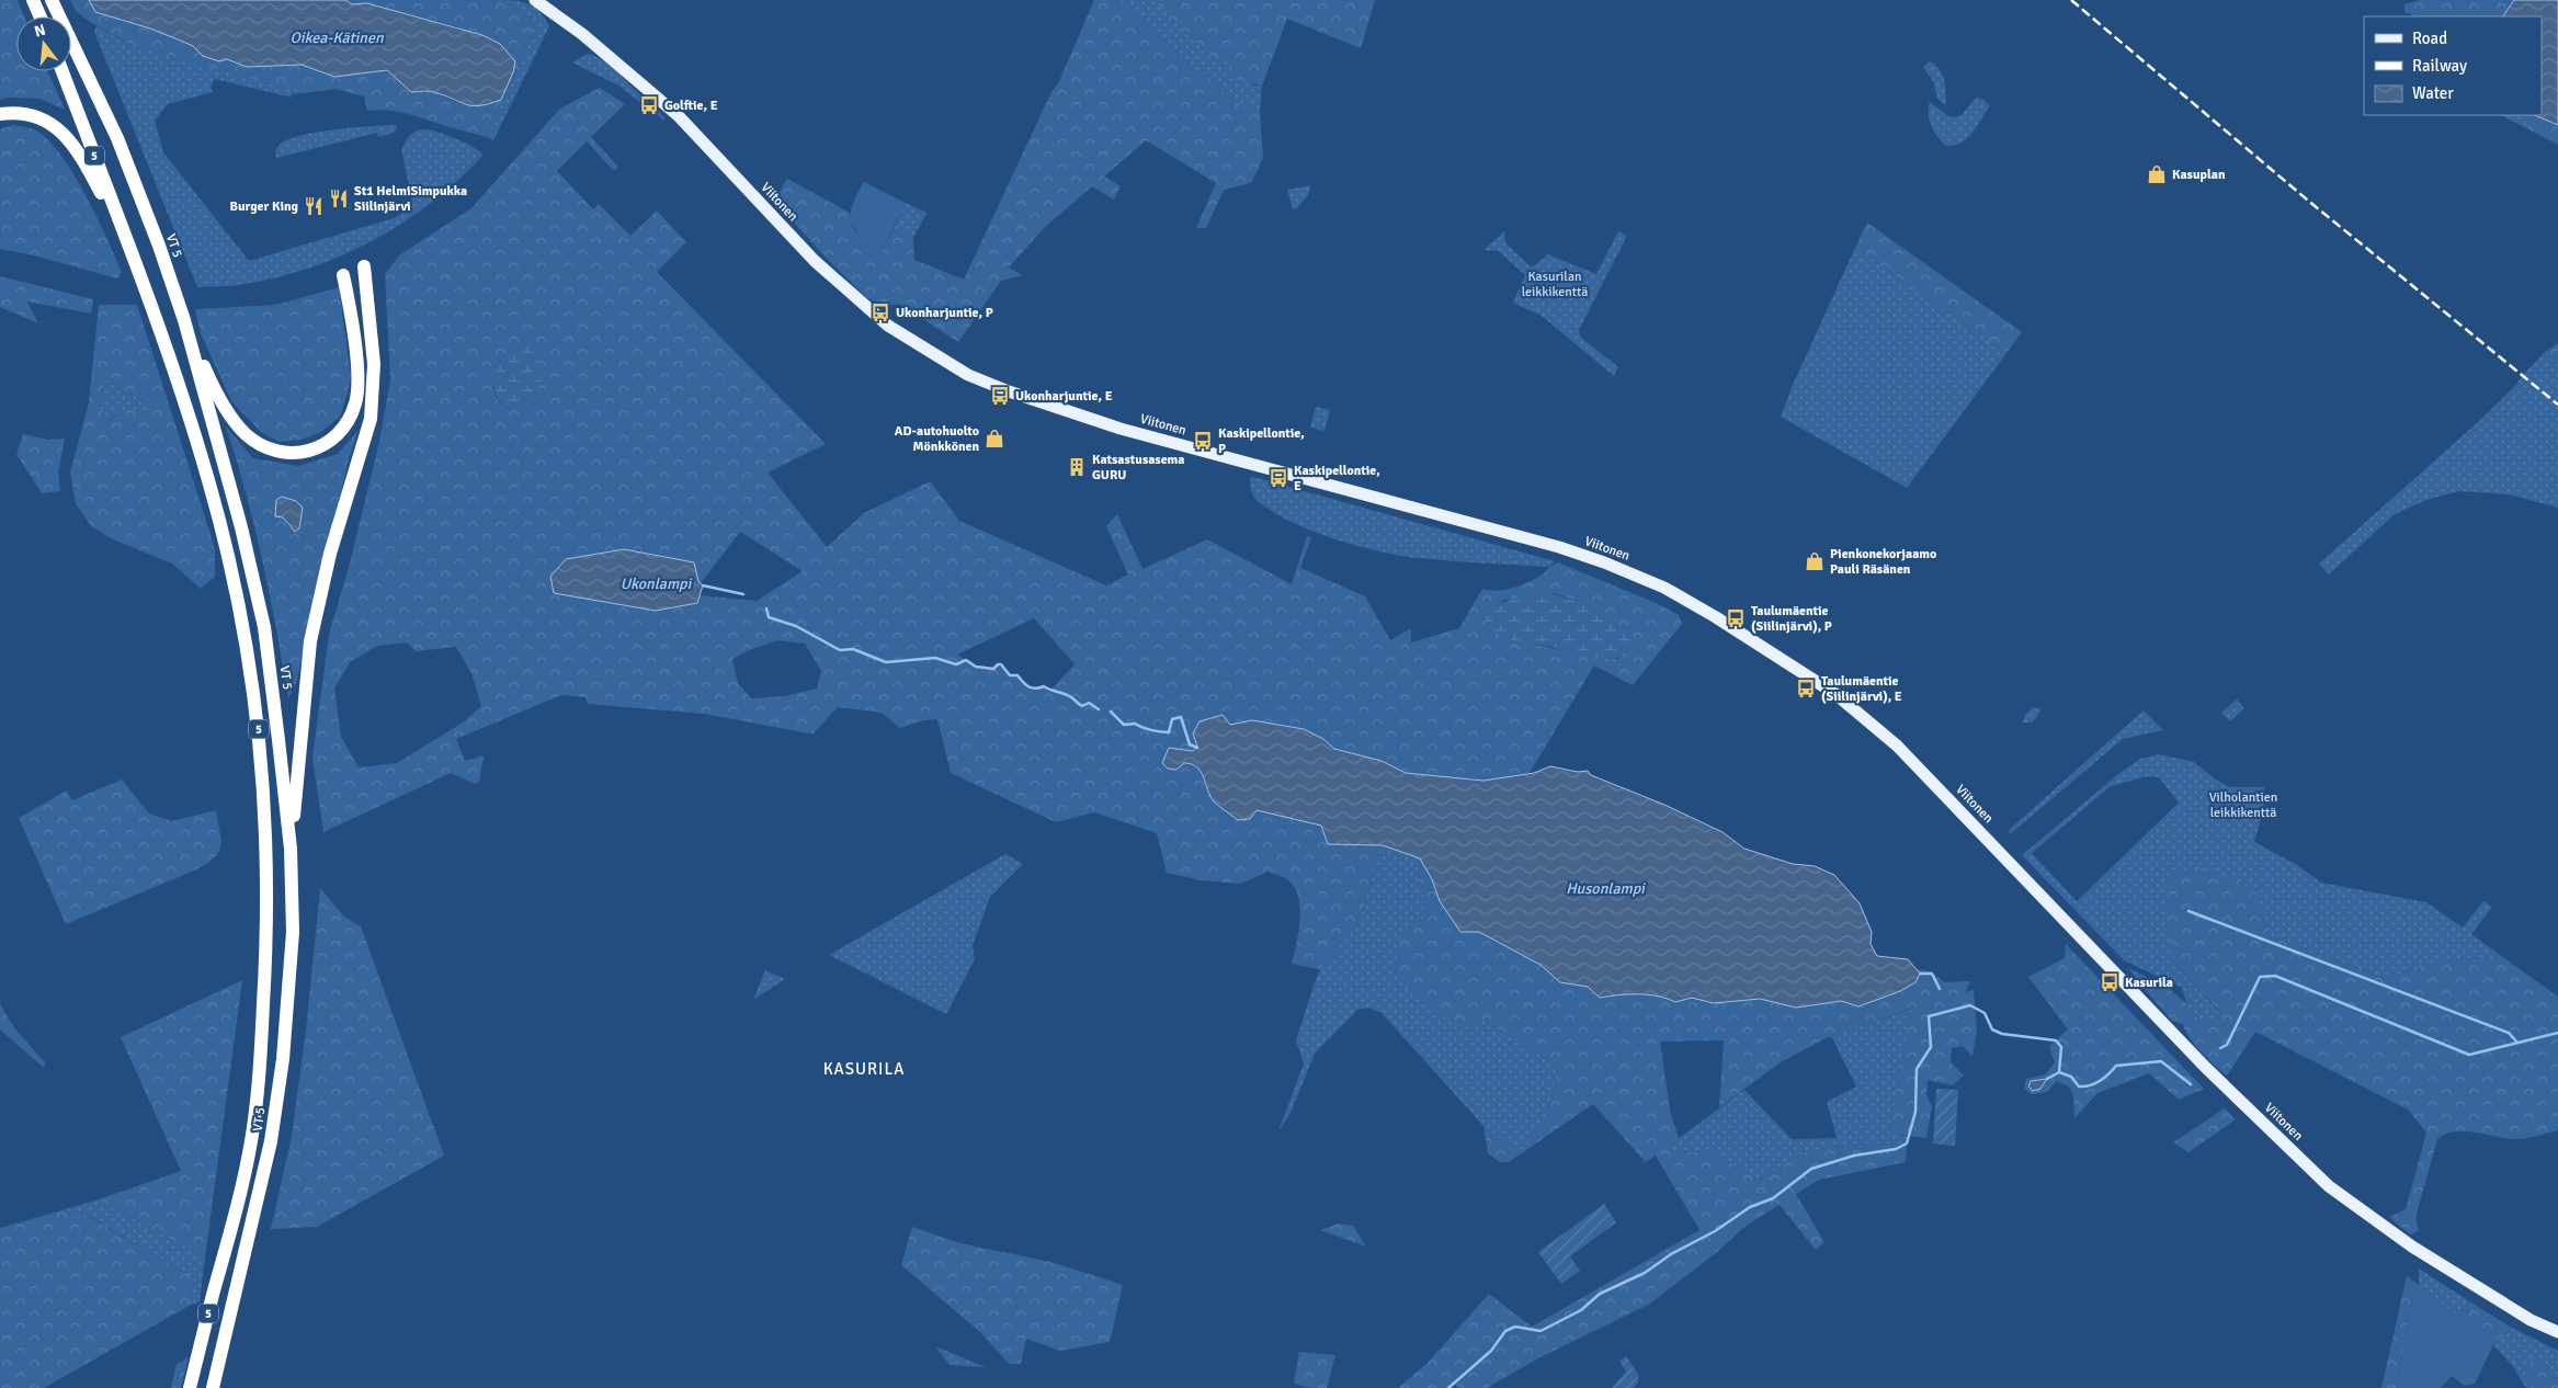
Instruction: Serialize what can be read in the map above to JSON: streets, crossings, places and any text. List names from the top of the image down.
{
  "streets": {
    "highway": ["5", "VT 5"],
    "main road": ["Viitonen"]
  },
  "districts": ["KASURILA"],
  "water": ["Oikea-Kätinen", "Ukonlampi", "Husonlampi"],
  "parks": ["Kasurilan leikkikenttä", "Vilholantien leikkikenttä"],
  "places": {
    "bus stop": [
      "Golftie, E",
      "Ukonharjuntie, P",
      "Ukonharjuntie, E",
      "Kaskipellontie, P",
      "Kaskipellontie, E",
      "Taulumäentie (Siilinjärvi), P",
      "Taulumäentie (Siilinjärvi), E",
      "Kasurila"
    ],
    "shop": ["Kasuplan", "AD-autohuolto Mönkkönen", "Pienkonekorjaamo Pauli Räsänen"],
    "restaurant": ["St1 HelmiSimpukka Siilinjärvi", "Burger King"],
    "building": ["Katsastusasema GURU"]
  },
  "legend": ["Road", "Railway", "Water"],
  "north": "top"
}
